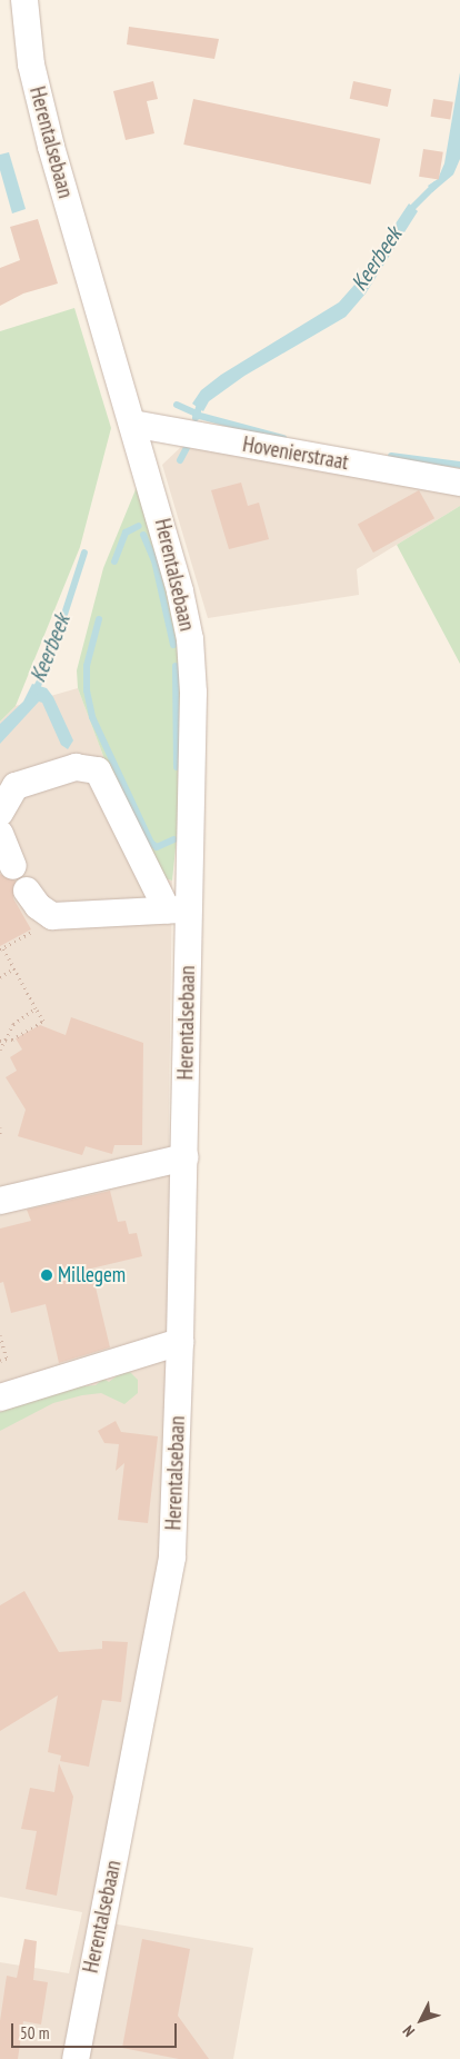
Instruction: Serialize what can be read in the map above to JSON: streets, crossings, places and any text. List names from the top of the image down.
{
  "streets": {
    "street": ["Herentalsebaan", "Hovenierstraat"]
  },
  "crossings": [
    ["Herentalsebaan", "Hovenierstraat"]
  ],
  "water": ["Keerbeek"],
  "places": ["Millegem"],
  "scale_bar": "50 m",
  "north": "bottom left"
}
